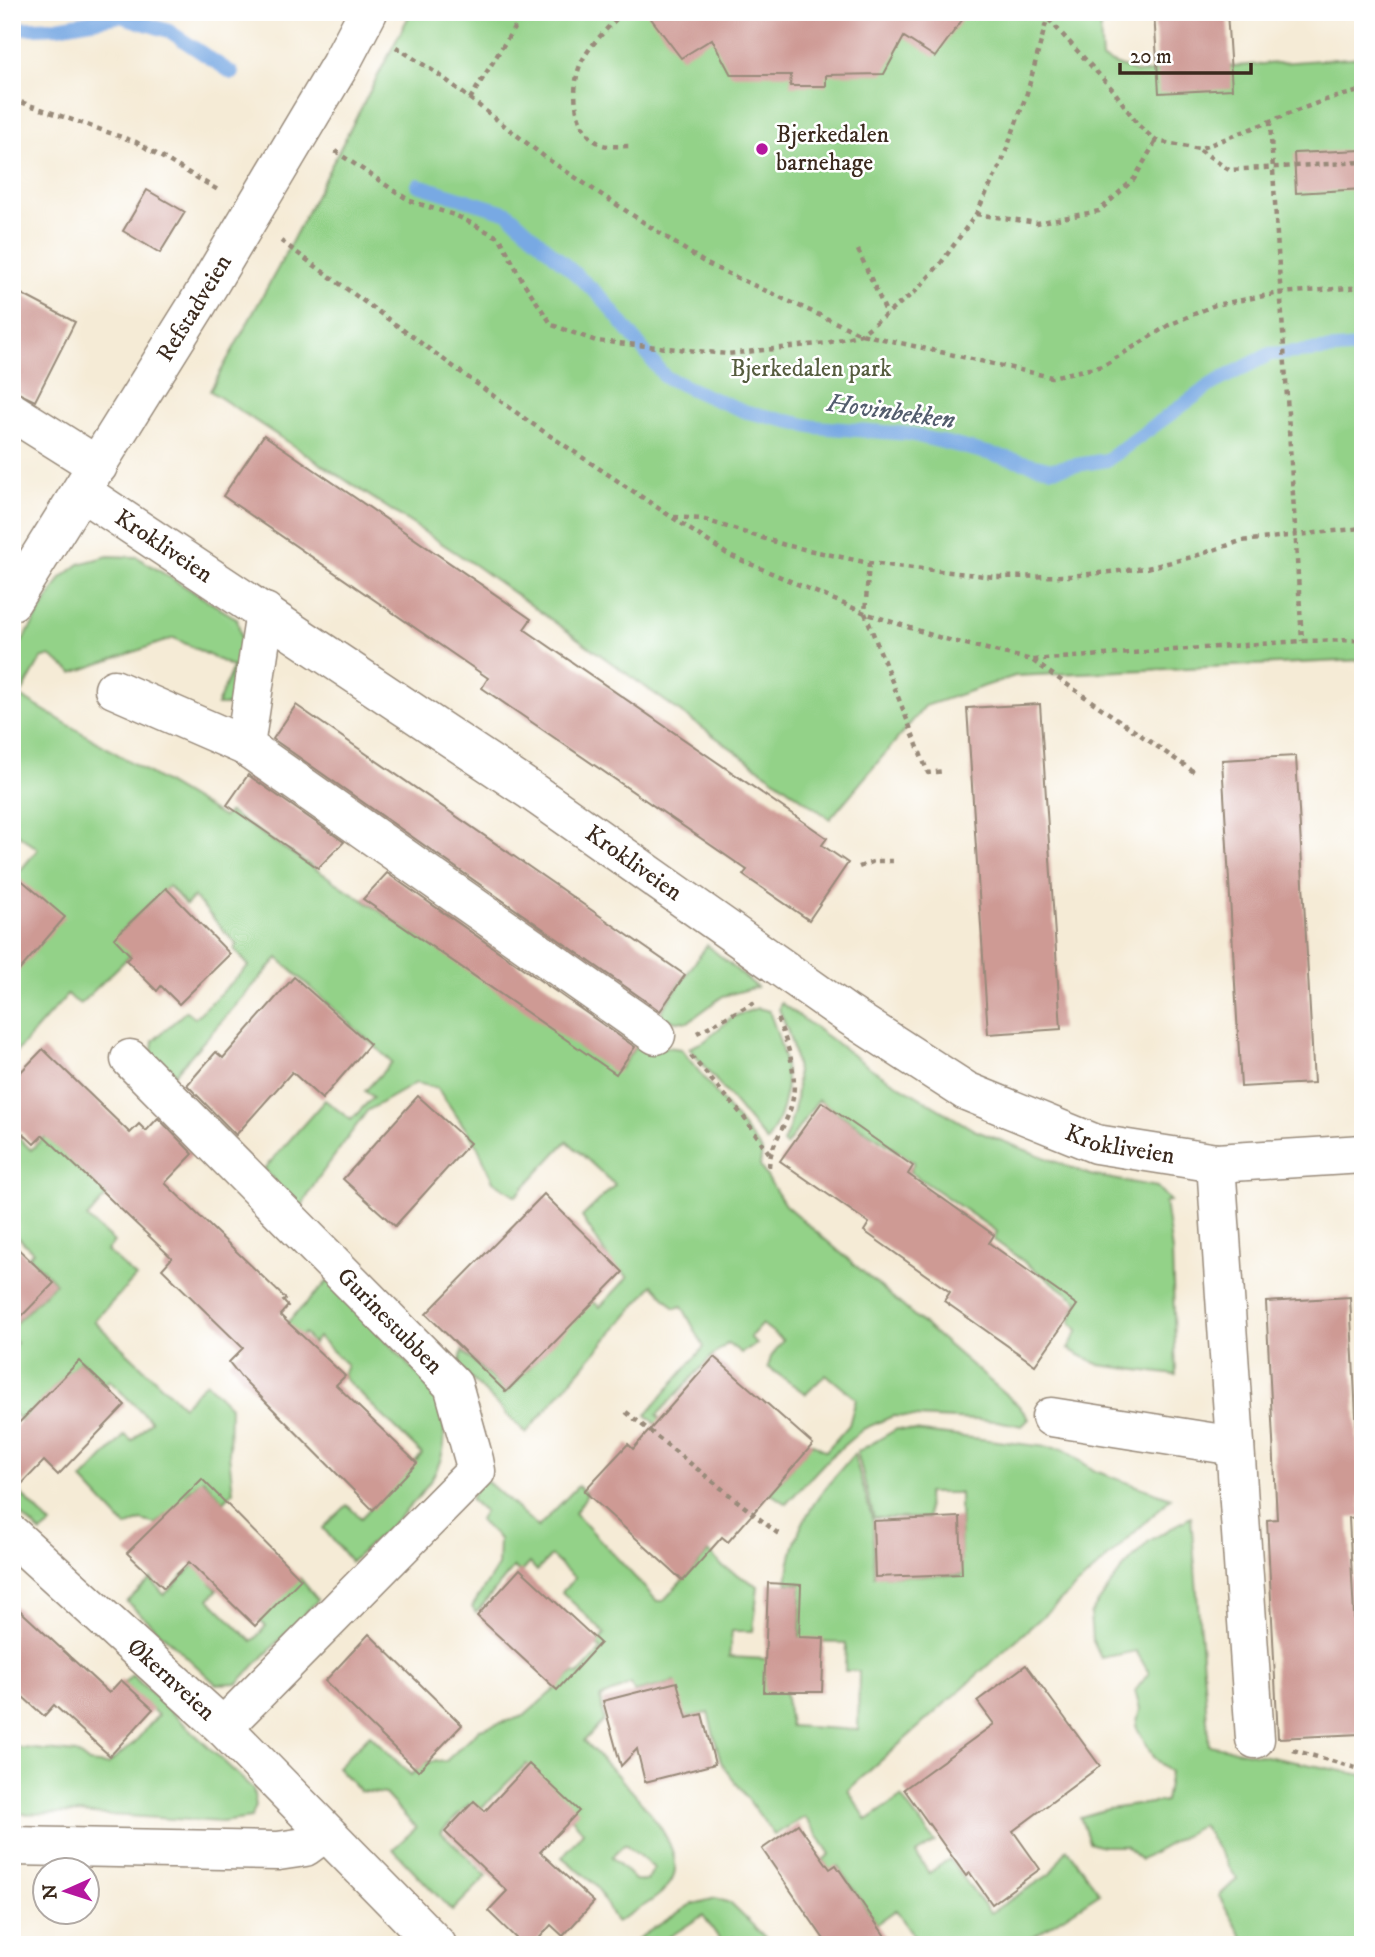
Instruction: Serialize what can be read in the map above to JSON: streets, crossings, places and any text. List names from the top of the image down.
{
  "streets": {
    "street": [
      "Refstadveien",
      "Krokliveien",
      "Gurinestubben",
      "Økernveien"
    ]
  },
  "crossings": [
    ["Refstadveien", "Krokliveien"],
    ["Gurinestubben", "Økernveien"]
  ],
  "water": ["Hovinbekken"],
  "parks": ["Bjerkedalen park"],
  "places": ["Bjerkedalen barnehage"],
  "scale_bar": "20 m",
  "north": "left"
}
